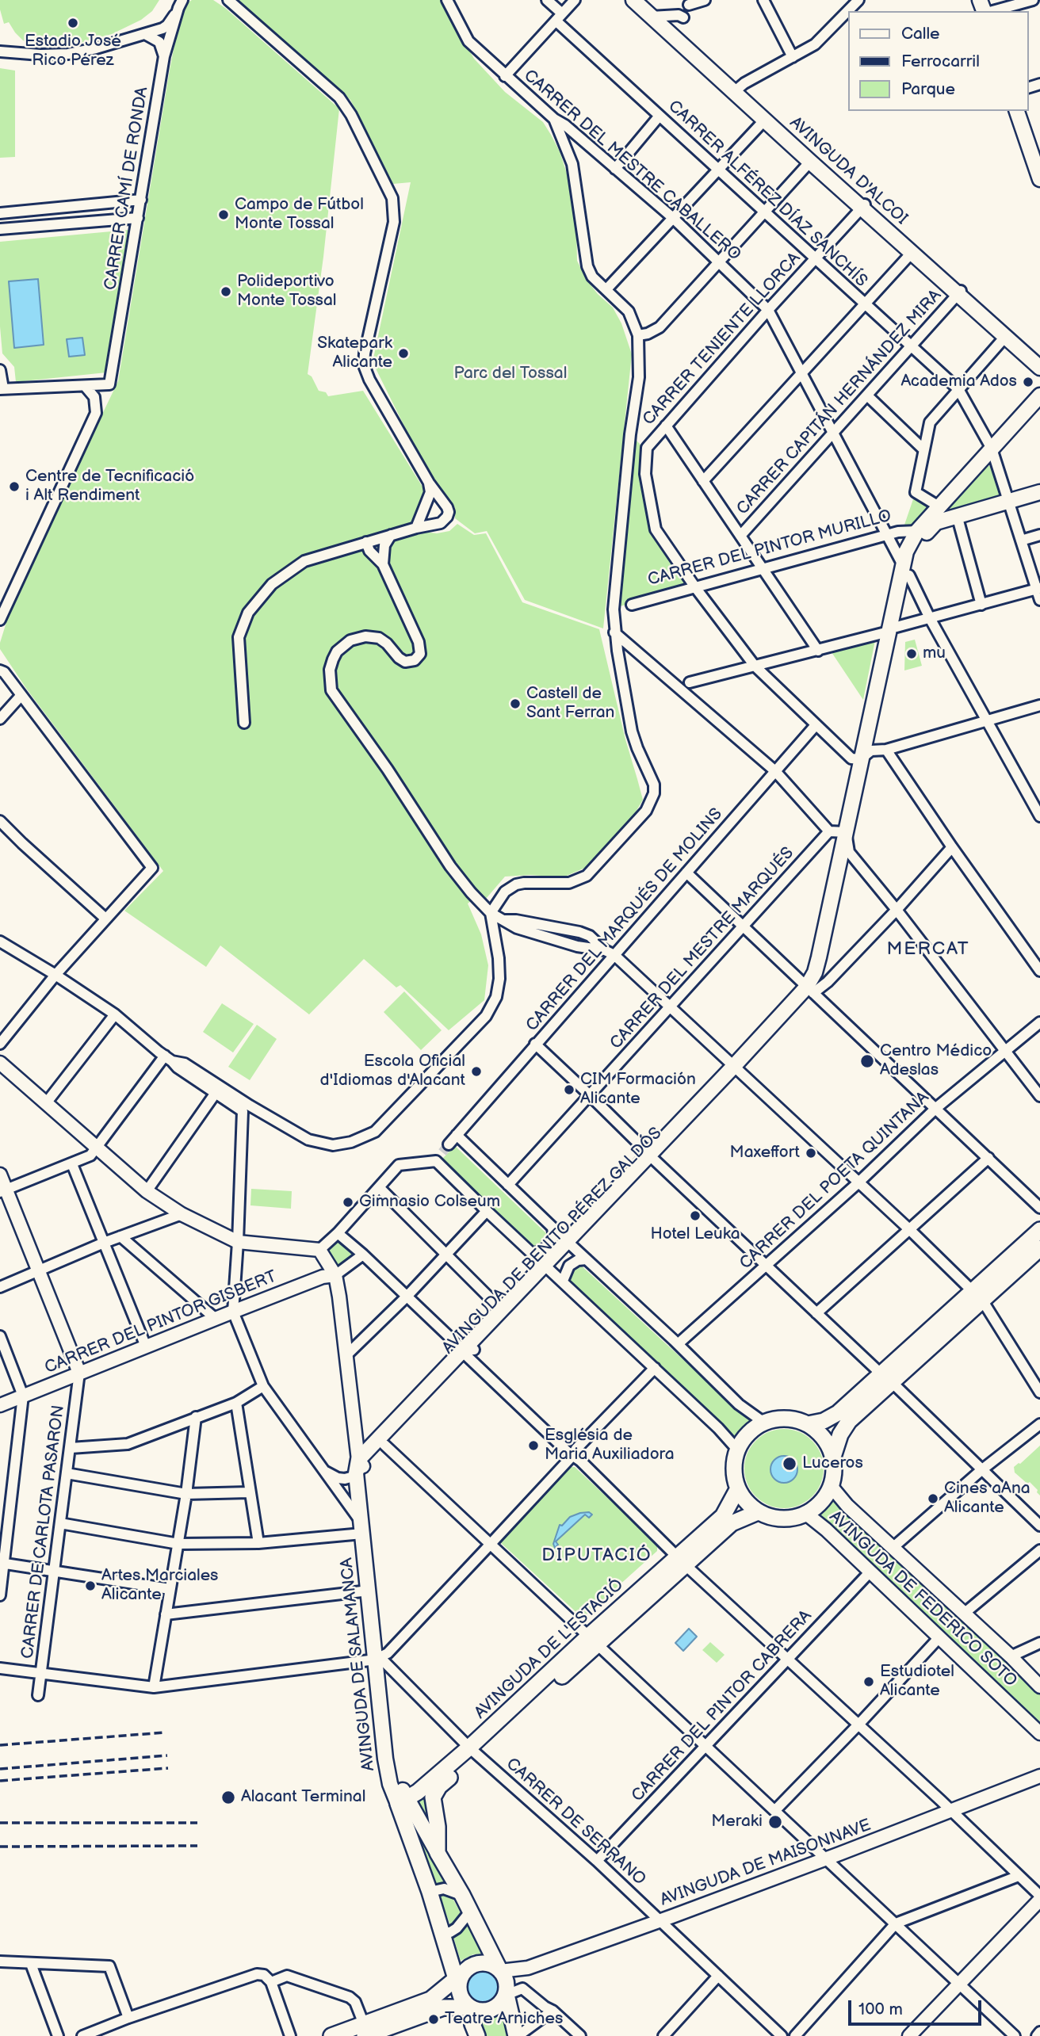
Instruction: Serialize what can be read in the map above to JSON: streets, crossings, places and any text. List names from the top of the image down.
{
  "streets": {
    "main road": [
      "AVINGUDA D'ALCOI",
      "AVINGUDA DE BENITO PÉREZ GALDÓS",
      "AVINGUDA DE L'ESTACIÓ",
      "AVINGUDA DE SALAMANCA"
    ],
    "street": [
      "CARRER DEL MESTRE CABALLERO",
      "CARRER CAMÍ DE RONDA",
      "CARRER ALFÉREZ DÍAZ SANCHÍS",
      "CARRER TENIENTE LLORCA",
      "CARRER CAPITÁN HERNÁNDEZ MIRA",
      "CARRER DEL PINTOR MURILLO",
      "CARRER DEL MARQUÉS DE MOLINS",
      "CARRER DEL MESTRE MARQUÉS",
      "CARRER DEL POETA QUINTANA",
      "CARRER DEL PINTOR GISBERT",
      "CARRER DE CARLOTA PASARON",
      "AVINGUDA DE FEDERICO SOTO",
      "CARRER DEL PINTOR CABRERA",
      "CARRER DE SERRANO",
      "AVINGUDA DE MAISONNAVE"
    ]
  },
  "crossings": [
    ["CARRER DEL MESTRE CABALLERO", "CARRER TENIENTE LLORCA"],
    ["CARRER DEL MESTRE CABALLERO", "CARRER CAPITÁN HERNÁNDEZ MIRA"],
    ["CARRER DEL MESTRE CABALLERO", "CARRER DEL PINTOR MURILLO"],
    ["AVINGUDA D'ALCOI", "CARRER TENIENTE LLORCA"],
    ["AVINGUDA D'ALCOI", "CARRER CAPITÁN HERNÁNDEZ MIRA"],
    ["CARRER ALFÉREZ DÍAZ SANCHÍS", "CARRER TENIENTE LLORCA"],
    ["CARRER ALFÉREZ DÍAZ SANCHÍS", "CARRER CAPITÁN HERNÁNDEZ MIRA"],
    ["CARRER TENIENTE LLORCA", "CARRER DEL PINTOR MURILLO"],
    ["AVINGUDA DE BENITO PÉREZ GALDÓS", "AVINGUDA DE SALAMANCA"],
    ["CARRER DEL PINTOR GISBERT", "CARRER DE CARLOTA PASARON"],
    ["CARRER DEL PINTOR GISBERT", "AVINGUDA DE SALAMANCA"],
    ["AVINGUDA DE FEDERICO SOTO", "AVINGUDA DE L'ESTACIÓ"],
    ["AVINGUDA DE FEDERICO SOTO", "CARRER DEL PINTOR CABRERA"],
    ["AVINGUDA DE L'ESTACIÓ", "AVINGUDA DE SALAMANCA"],
    ["AVINGUDA DE L'ESTACIÓ", "CARRER DE SERRANO"],
    ["AVINGUDA DE SALAMANCA", "CARRER DE SERRANO"],
    ["AVINGUDA DE SALAMANCA", "AVINGUDA DE MAISONNAVE"],
    ["CARRER DEL PINTOR CABRERA", "CARRER DE SERRANO"],
    ["CARRER DE SERRANO", "AVINGUDA DE MAISONNAVE"]
  ],
  "districts": ["MERCAT", "DIPUTACIÓ"],
  "parks": ["Parc del Tossal"],
  "places": [
    "Estadio José Rico Pérez",
    "Campo de Fútbol Monte Tossal",
    "Polideportivo Monte Tossal",
    "Skatepark Alicante",
    "Academia Ados",
    "Centre de Tecnificació i Alt Rendiment",
    "mu",
    "Castell de Sant Ferran",
    "Centro Médico Adeslas",
    "Escola Oficial d'Idiomas d'Alacant",
    "CIM Formación Alicante",
    "Maxeffort",
    "Gimnasio Colseum",
    "Hotel Leuka",
    "Església de Maria Auxiliadora",
    "Luceros",
    "Cines aAna Alicante",
    "Artes Marciales Alicante",
    "Estudiotel Alicante",
    "Alacant Terminal",
    "Meraki",
    "Teatre Arniches"
  ],
  "legend": ["Calle", "Ferrocarril", "Parque"],
  "scale_bar": "100 m"
}
